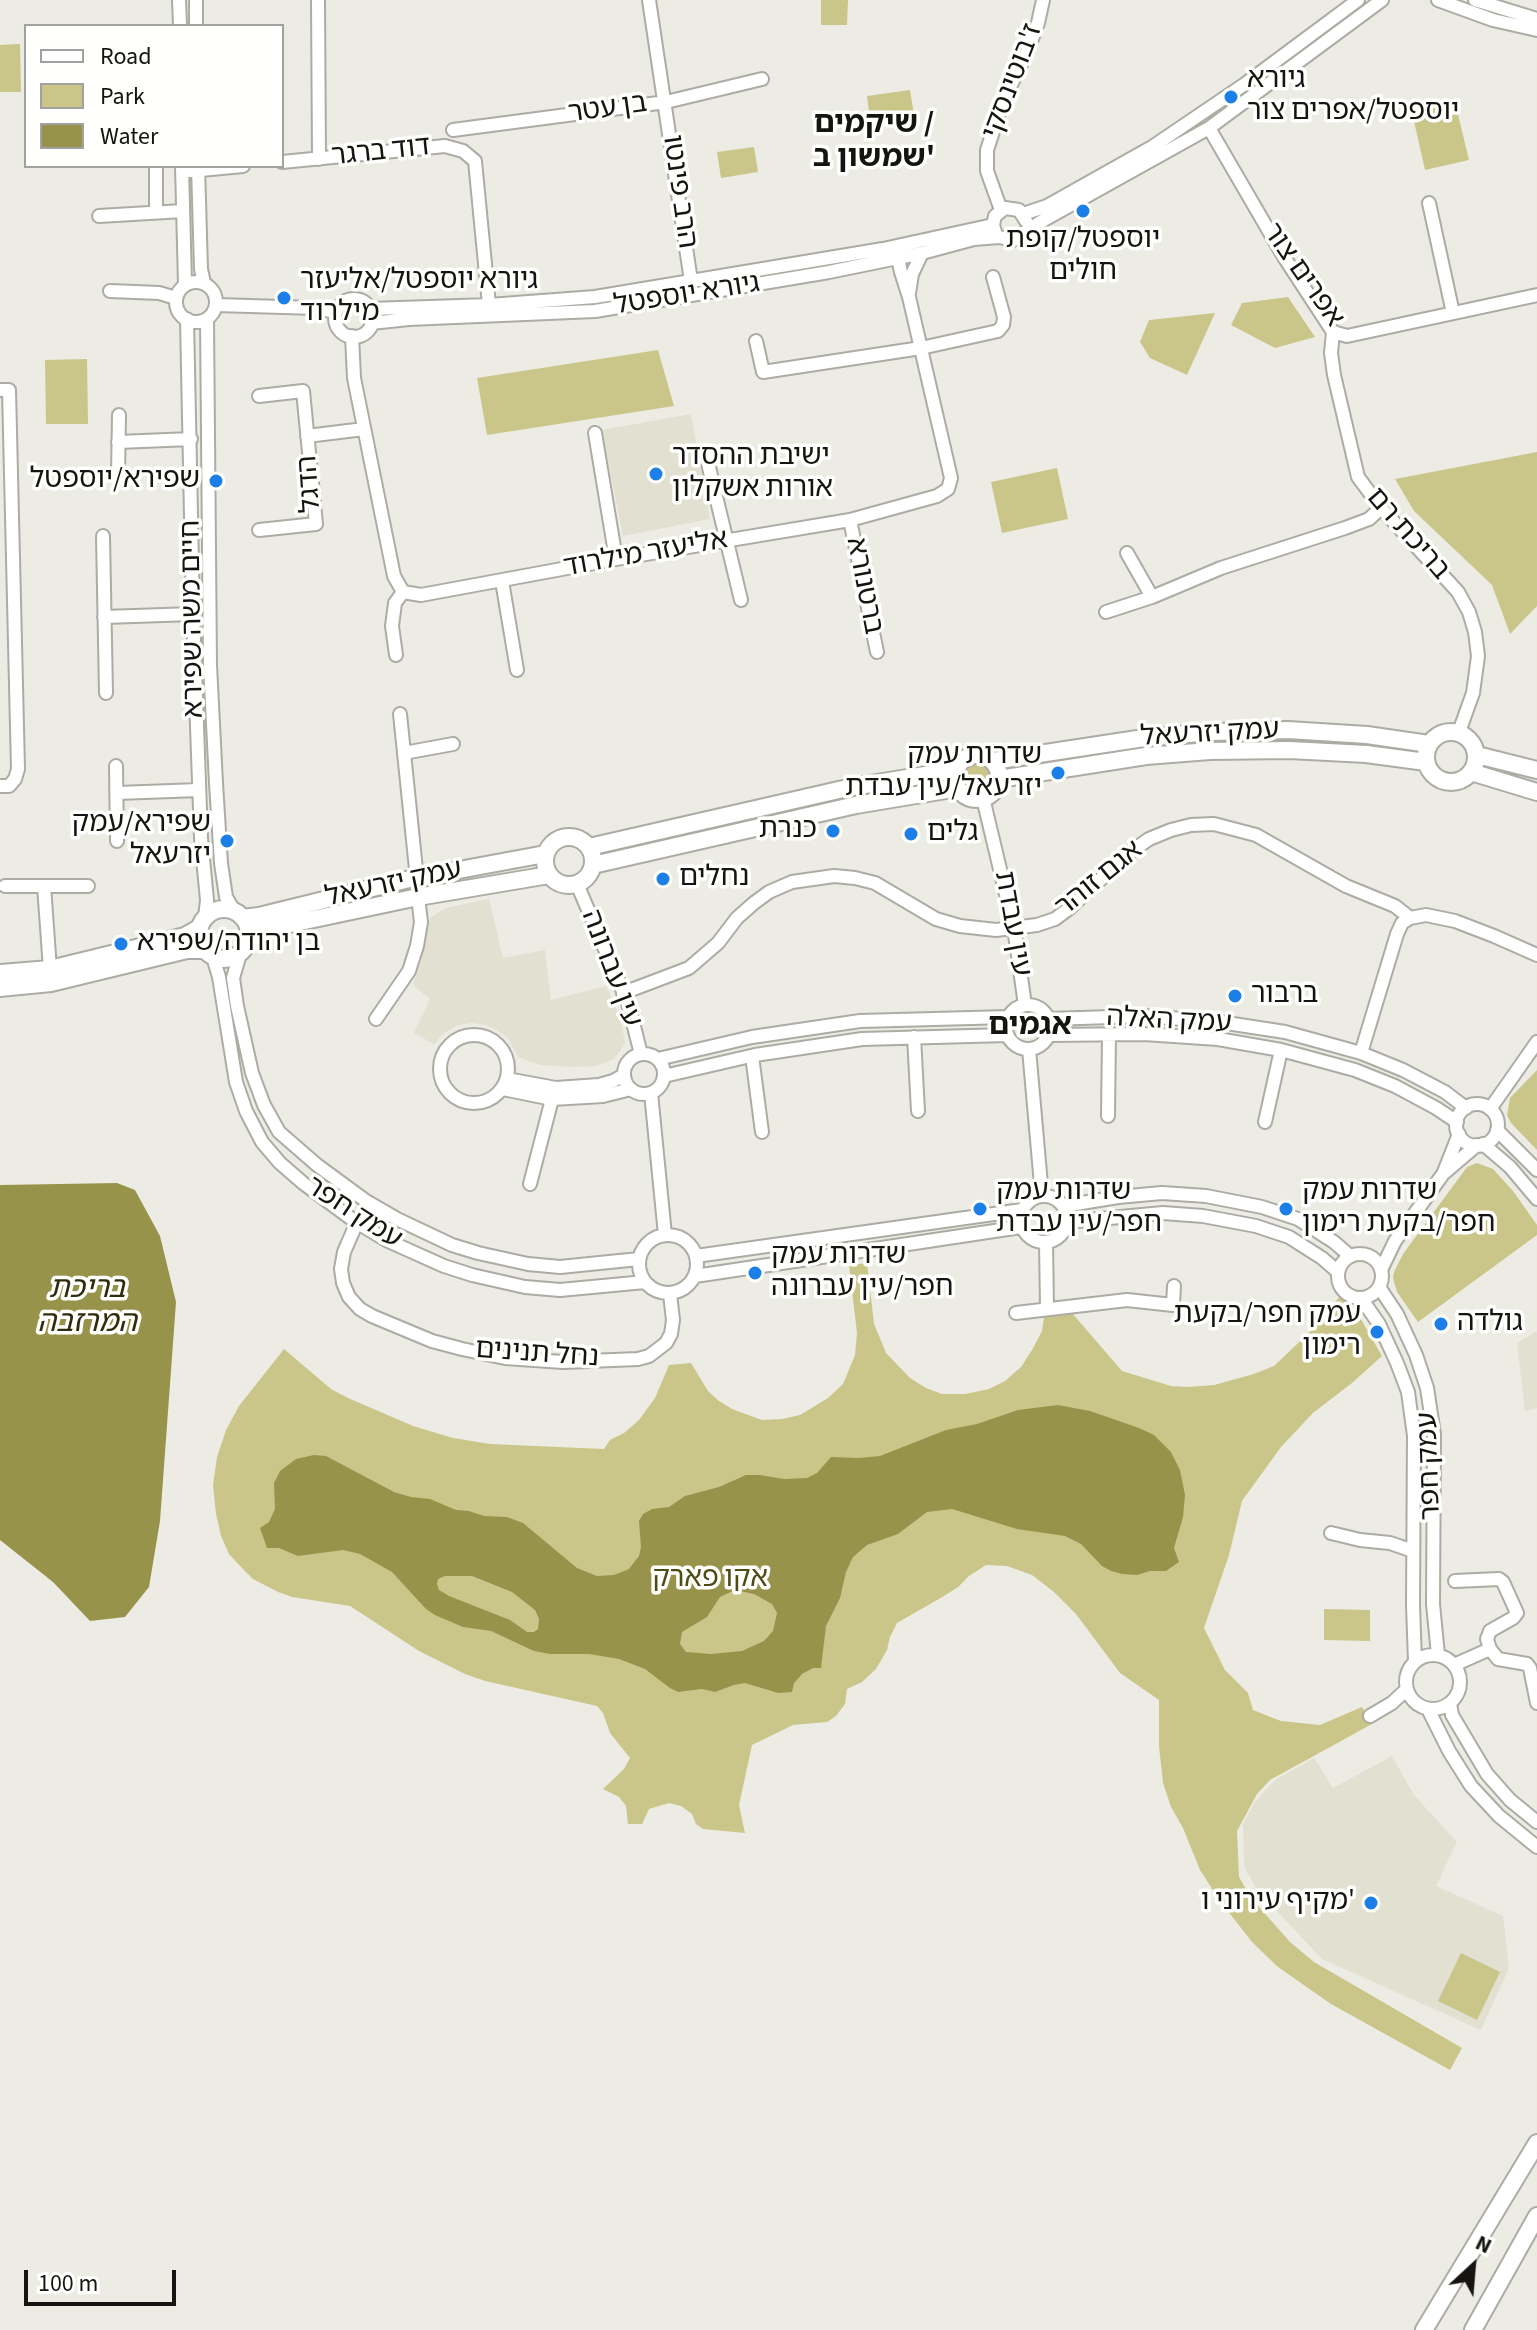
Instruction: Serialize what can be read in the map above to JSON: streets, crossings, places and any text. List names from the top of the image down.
{
  "streets": {
    "main road": ["עמק יזרעאל"],
    "street": [
      "ז'בוטינסקי",
      "בן עטר",
      "דוד ברגר",
      "הרב פינטו",
      "אפרים צור",
      "גיורא יוספטל",
      "הדגל",
      "בריכת רם",
      "אליעזר מילרוד",
      "ברטנורא",
      "חיים משה שפירא",
      "אגם זוהר",
      "עין עבדת",
      "עין עברונה",
      "עמק האלה",
      "עמק חפר",
      "נחל תנינים"
    ]
  },
  "crossings": [
    ["ז'בוטינסקי", "גיורא יוספטל"],
    ["בן עטר", "הרב פינטו"],
    ["דוד ברגר", "גיורא יוספטל"],
    ["הרב פינטו", "גיורא יוספטל"],
    ["אפרים צור", "בריכת רם"],
    ["גיורא יוספטל", "אליעזר מילרוד"],
    ["בריכת רם", "עמק יזרעאל"],
    ["אליעזר מילרוד", "ברטנורא"],
    ["חיים משה שפירא", "עמק יזרעאל"],
    ["חיים משה שפירא", "עמק חפר"],
    ["עמק יזרעאל", "עין עבדת"],
    ["עמק יזרעאל", "עין עברונה"],
    ["עמק יזרעאל", "עמק חפר"],
    ["אגם זוהר", "עין עבדת"],
    ["אגם זוהר", "עין עברונה"],
    ["עין עבדת", "עמק האלה"],
    ["עמק חפר", "נחל תנינים"]
  ],
  "districts": ["שיקמים / שמשון ב'", "אגמים"],
  "water": ["בריכת המרזבה"],
  "parks": ["אקו פארק"],
  "places": [
    "גיורא יוספטל/אפרים צור",
    "יוספטל/קופת חולים",
    "גיורא יוספטל/אליעזר מילרוד",
    "ישיבת ההסדר אורות אשקלון",
    "שפירא/יוספטל",
    "שדרות עמק יזרעאל/עין עבדת",
    "כנרת",
    "גלים",
    "שפירא/עמק יזרעאל",
    "נחלים",
    "בן יהודה/שפירא",
    "ברבור",
    "שדרות עמק חפר/עין עבדת",
    "שדרות עמק חפר/בקעת רימון",
    "שדרות עמק חפר/עין עברונה",
    "גולדה",
    "עמק חפר/בקעת רימון",
    "מקיף עירוני ו'"
  ],
  "legend": ["Road", "Park", "Water"],
  "scale_bar": "100 m",
  "north": "top right"
}
